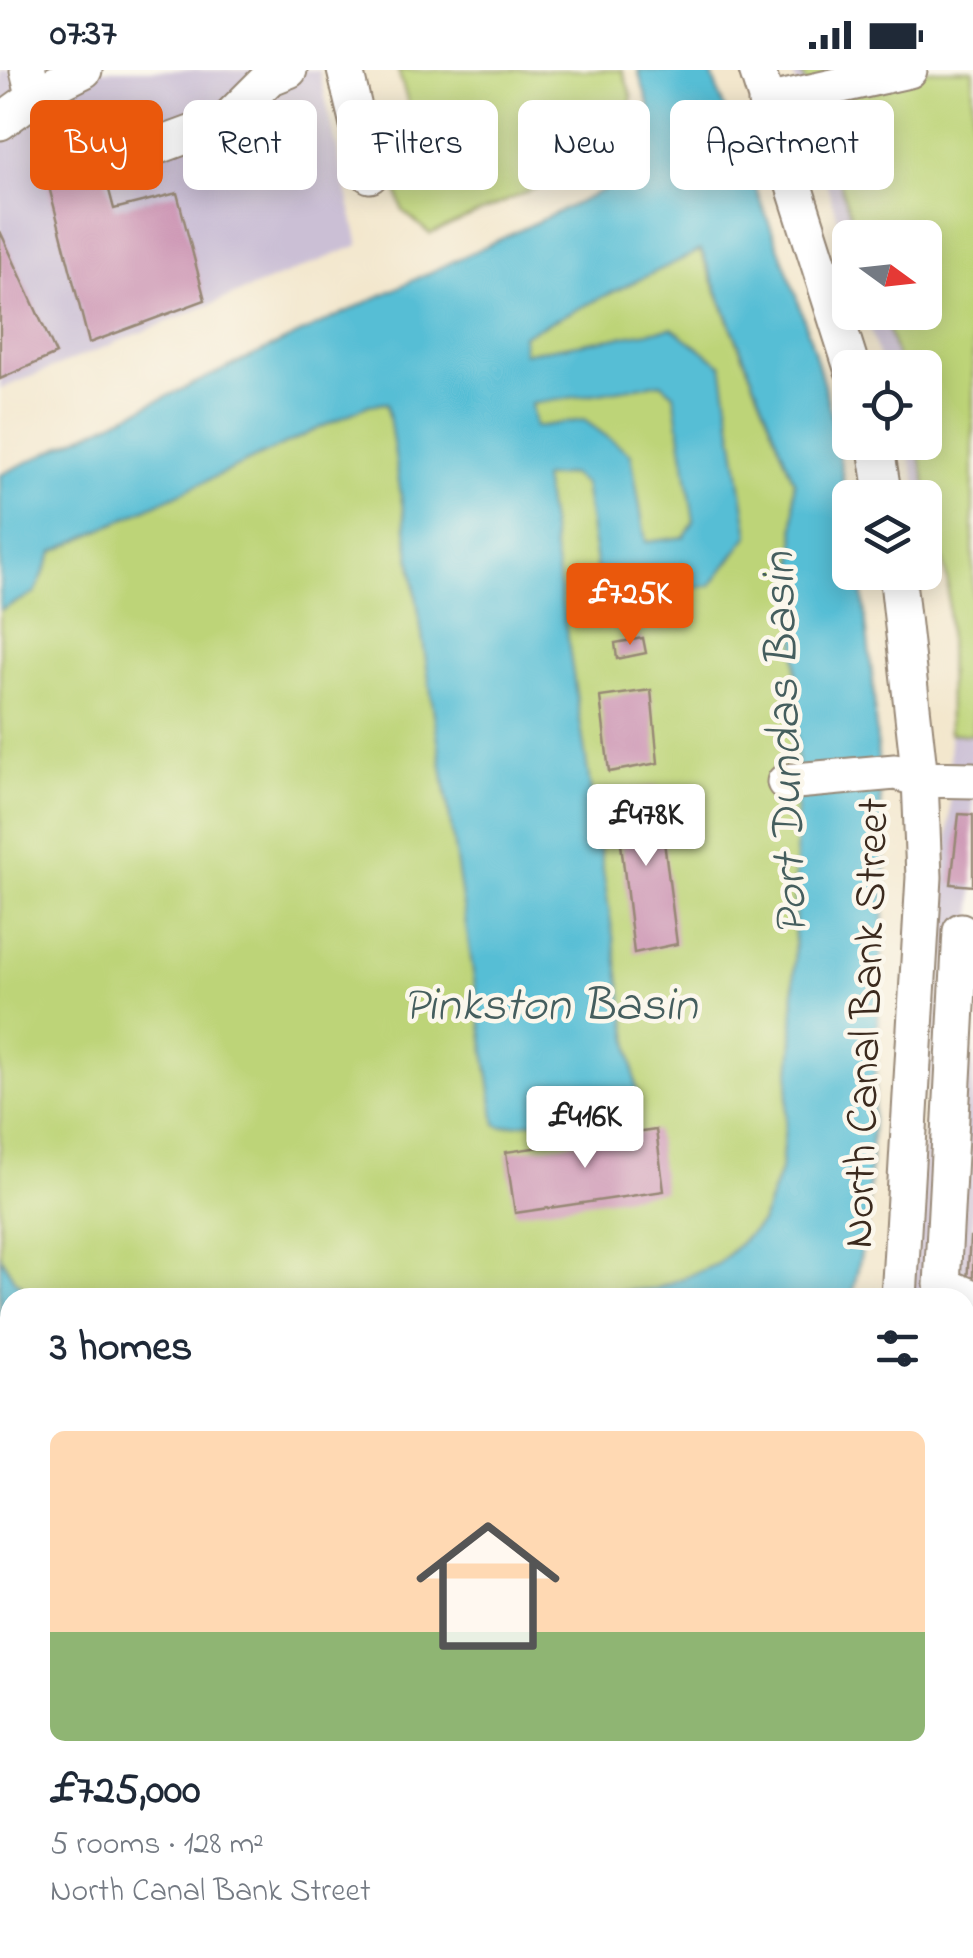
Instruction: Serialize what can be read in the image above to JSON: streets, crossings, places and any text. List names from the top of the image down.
{
  "streets": {
    "street": ["North Canal Bank Street"]
  },
  "water": ["Port Dundas Basin", "Pinkston Basin"],
  "north": "right",
  "page": {
    "status": "07:37",
    "chip": [
      "Buy",
      "Rent",
      "Filters",
      "New",
      "Apartment"
    ],
    "price": ["£725K", "£478K", "£416K"],
    "heading": "3 homes",
    "list": [
      {
        "name": "£725,000",
        "note": "5 rooms · 128 m² · North Canal Bank Street"
      }
    ]
  }
}
